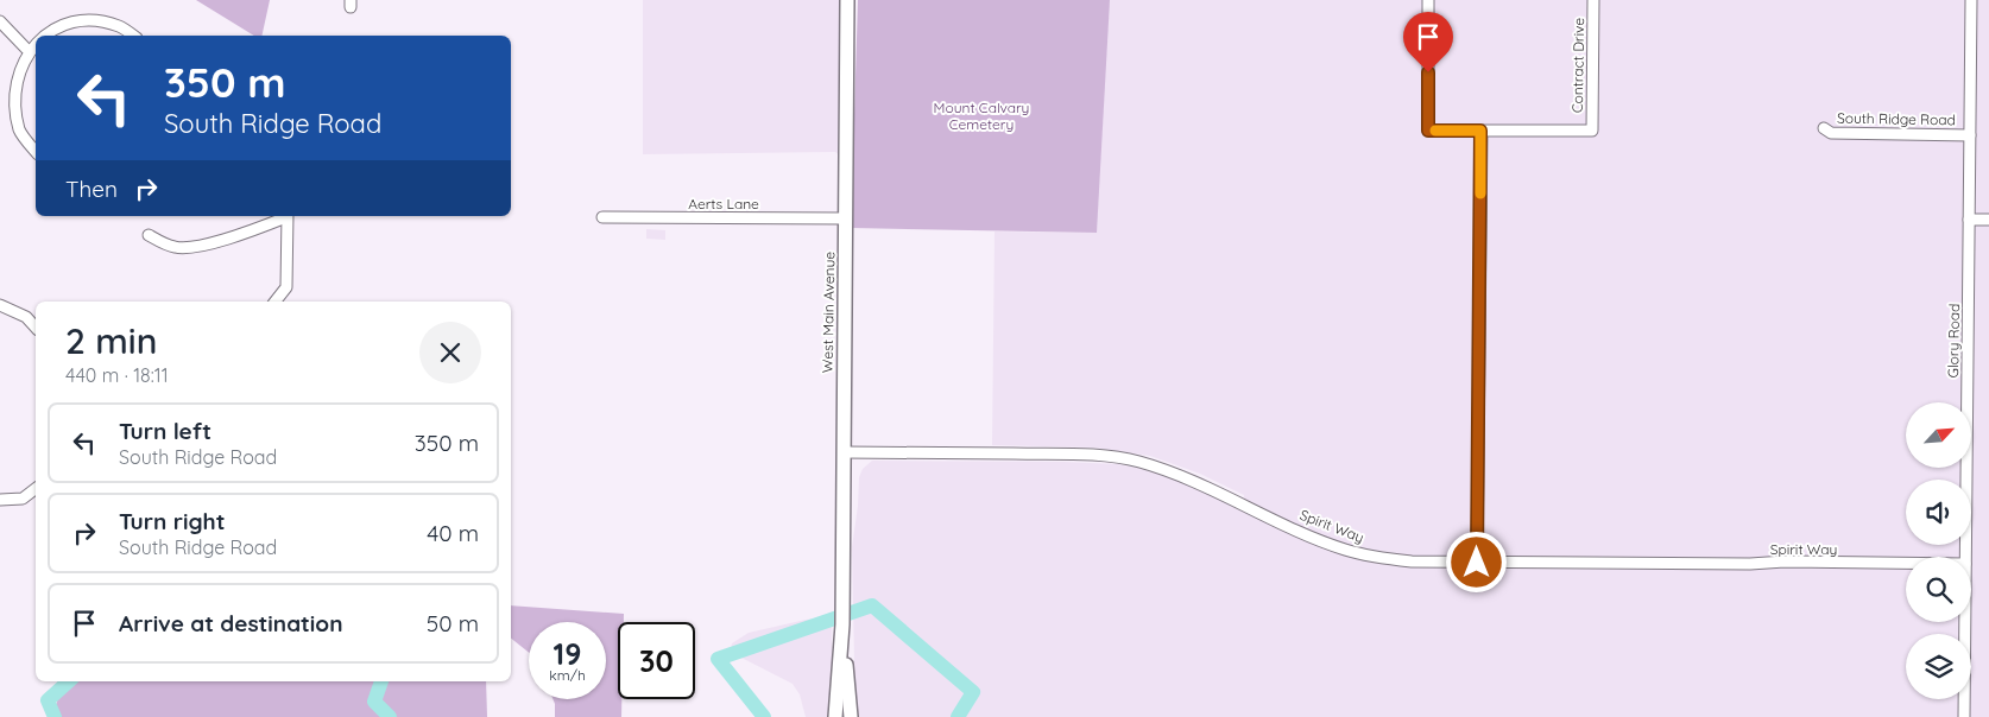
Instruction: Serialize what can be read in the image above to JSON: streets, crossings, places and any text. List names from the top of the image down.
{
  "streets": {
    "main road": ["West Main Avenue"],
    "street": [
      "Contract Drive",
      "South Ridge Road",
      "Aerts Lane",
      "Glory Road",
      "Spirit Way"
    ]
  },
  "crossings": [
    ["South Ridge Road", "Glory Road"],
    ["Aerts Lane", "West Main Avenue"],
    ["West Main Avenue", "Spirit Way"]
  ],
  "parks": ["Mount Calvary Cemetery"],
  "north": "top right",
  "page": {
    "turn": ["350 m", "South Ridge Road"],
    "then": "Then",
    "heading": ["2 min", "440 m · 18:11"],
    "list": [
      {
        "name": "Turn left",
        "note": "South Ridge Road",
        "value": "350 m"
      },
      {
        "name": "Turn right",
        "note": "South Ridge Road",
        "value": "40 m"
      },
      {
        "name": "Arrive at destination",
        "value": "50 m"
      }
    ],
    "speed": "19 km/h",
    "limit": "30"
  }
}
